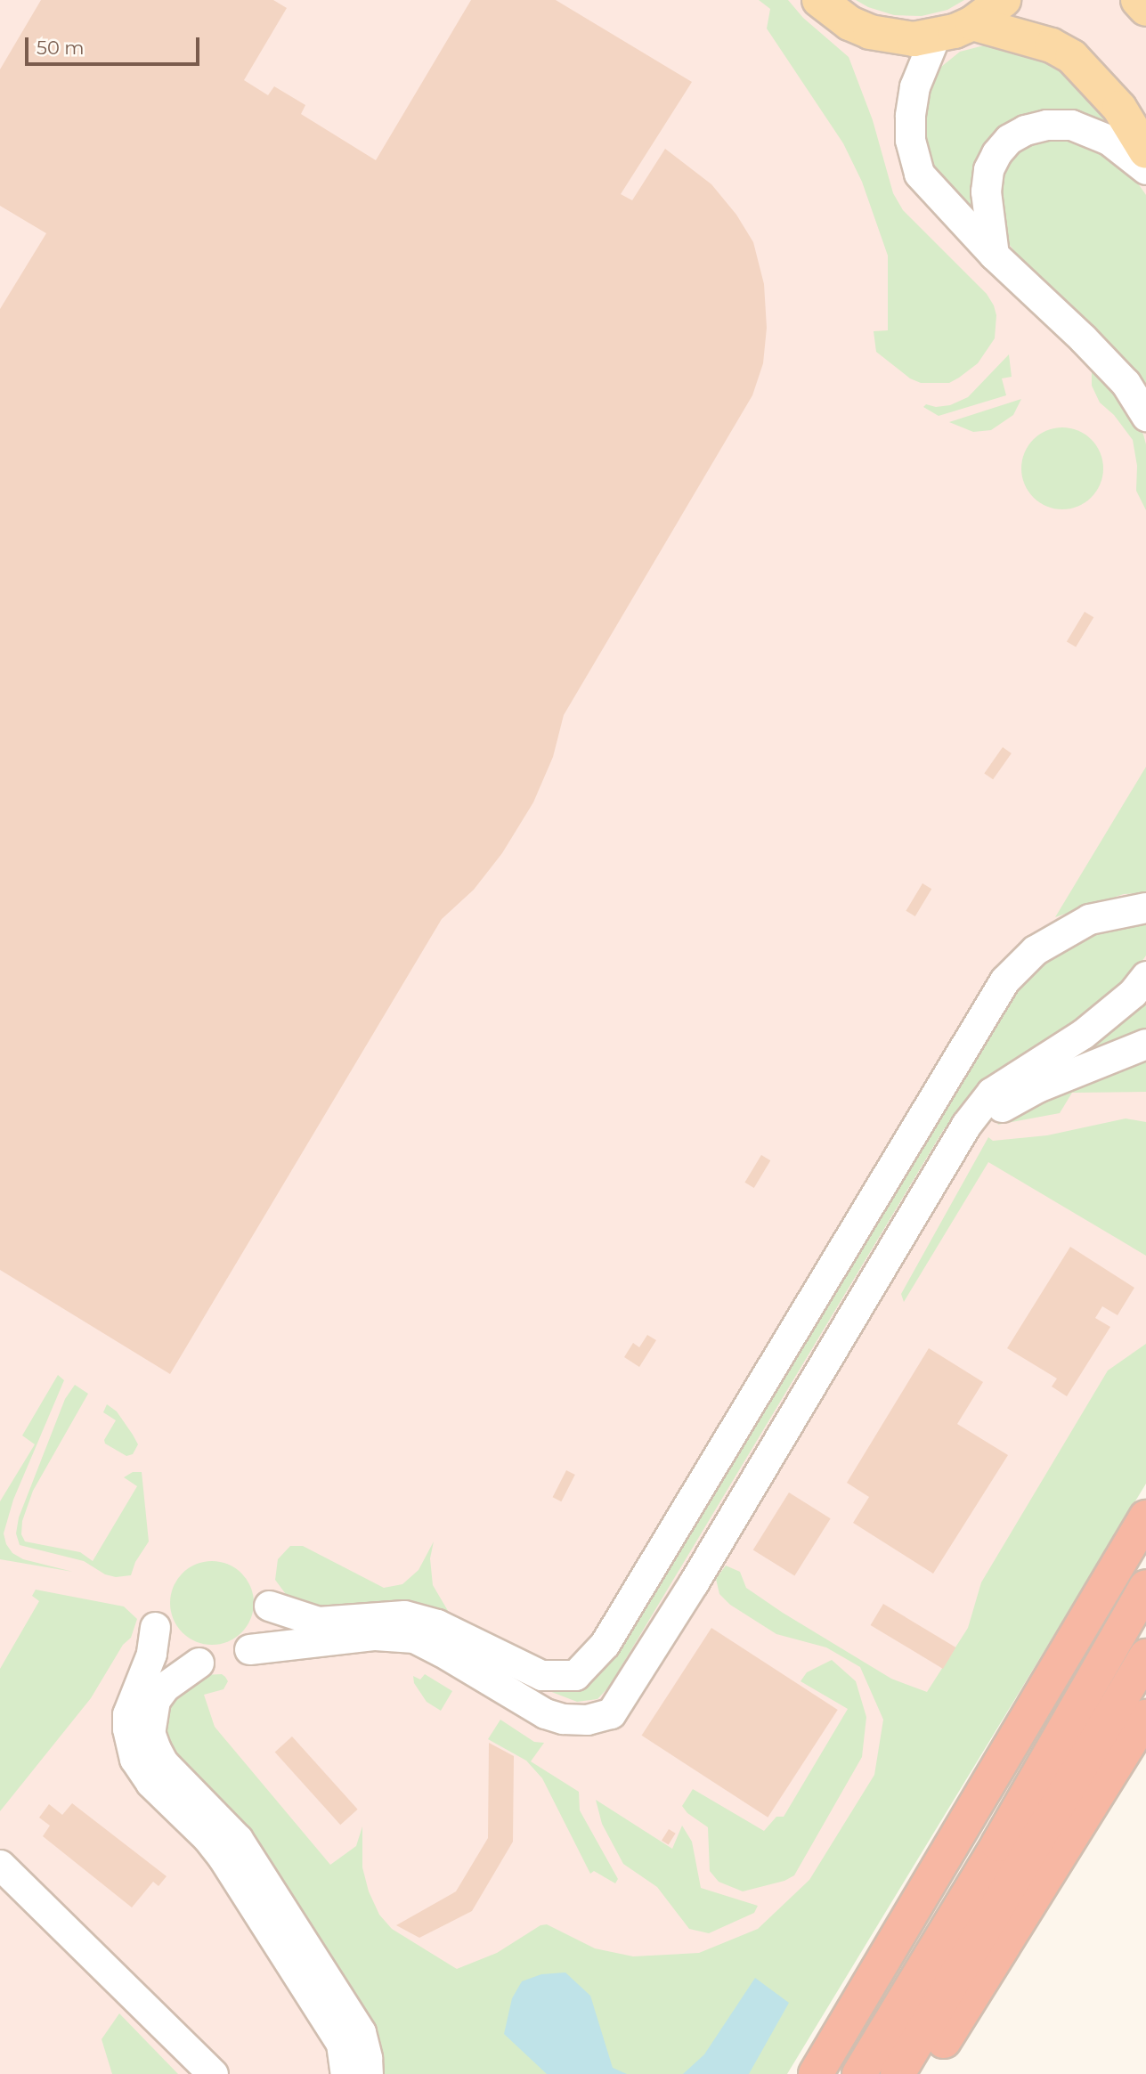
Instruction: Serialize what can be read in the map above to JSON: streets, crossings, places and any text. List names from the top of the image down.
{
  "scale_bar": "50 m"
}
